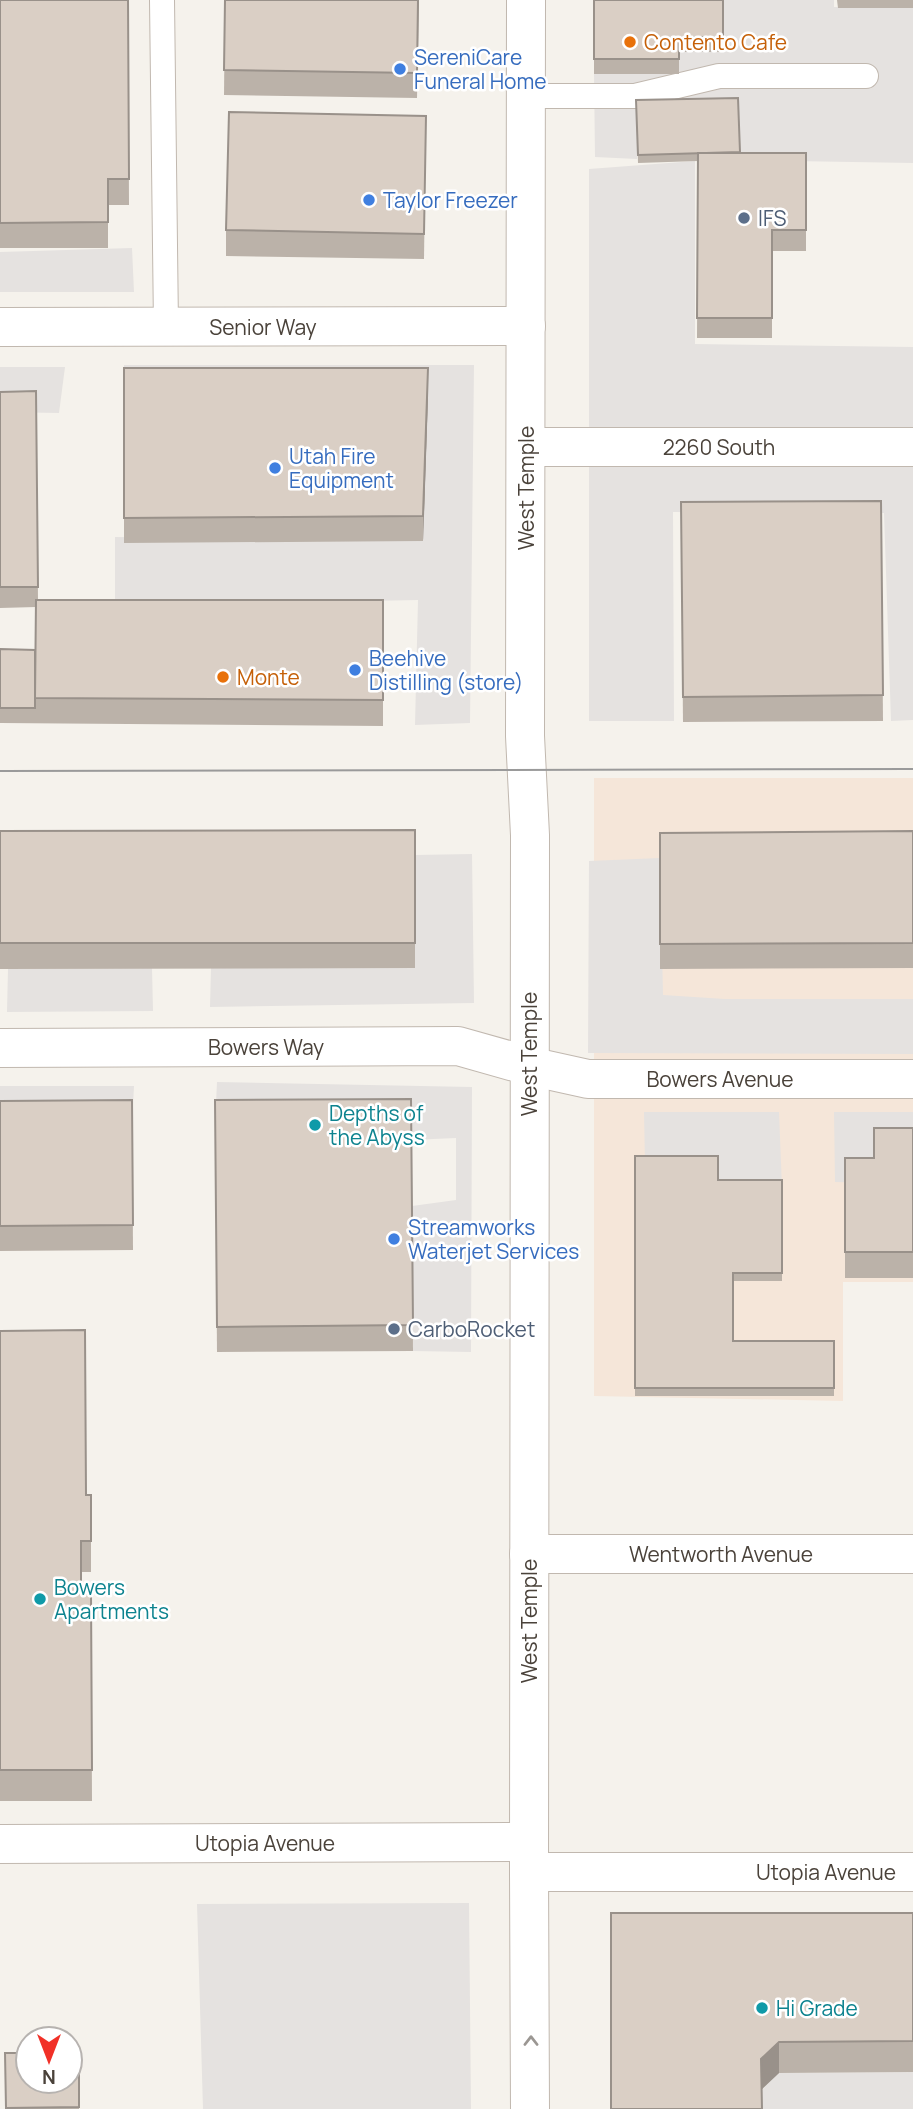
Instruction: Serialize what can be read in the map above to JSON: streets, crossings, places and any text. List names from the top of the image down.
{
  "streets": {
    "street": [
      "Senior Way",
      "2260 South",
      "West Temple",
      "Bowers Way",
      "Bowers Avenue",
      "Wentworth Avenue",
      "Utopia Avenue"
    ]
  },
  "crossings": [
    ["Senior Way", "West Temple"],
    ["2260 South", "West Temple"],
    ["West Temple", "Bowers Way"],
    ["West Temple", "Bowers Avenue"],
    ["West Temple", "Wentworth Avenue"],
    ["West Temple", "Utopia Avenue"],
    ["Bowers Way", "Bowers Avenue"]
  ],
  "places": [
    "Contento Cafe",
    "SereniCare Funeral Home",
    "Taylor Freezer",
    "IFS",
    "Utah Fire Equipment",
    "Beehive Distilling (store)",
    "Monte",
    "Depths of the Abyss",
    "Streamworks Waterjet Services",
    "CarboRocket",
    "Bowers Apartments",
    "Hi Grade"
  ],
  "north": "bottom"
}
